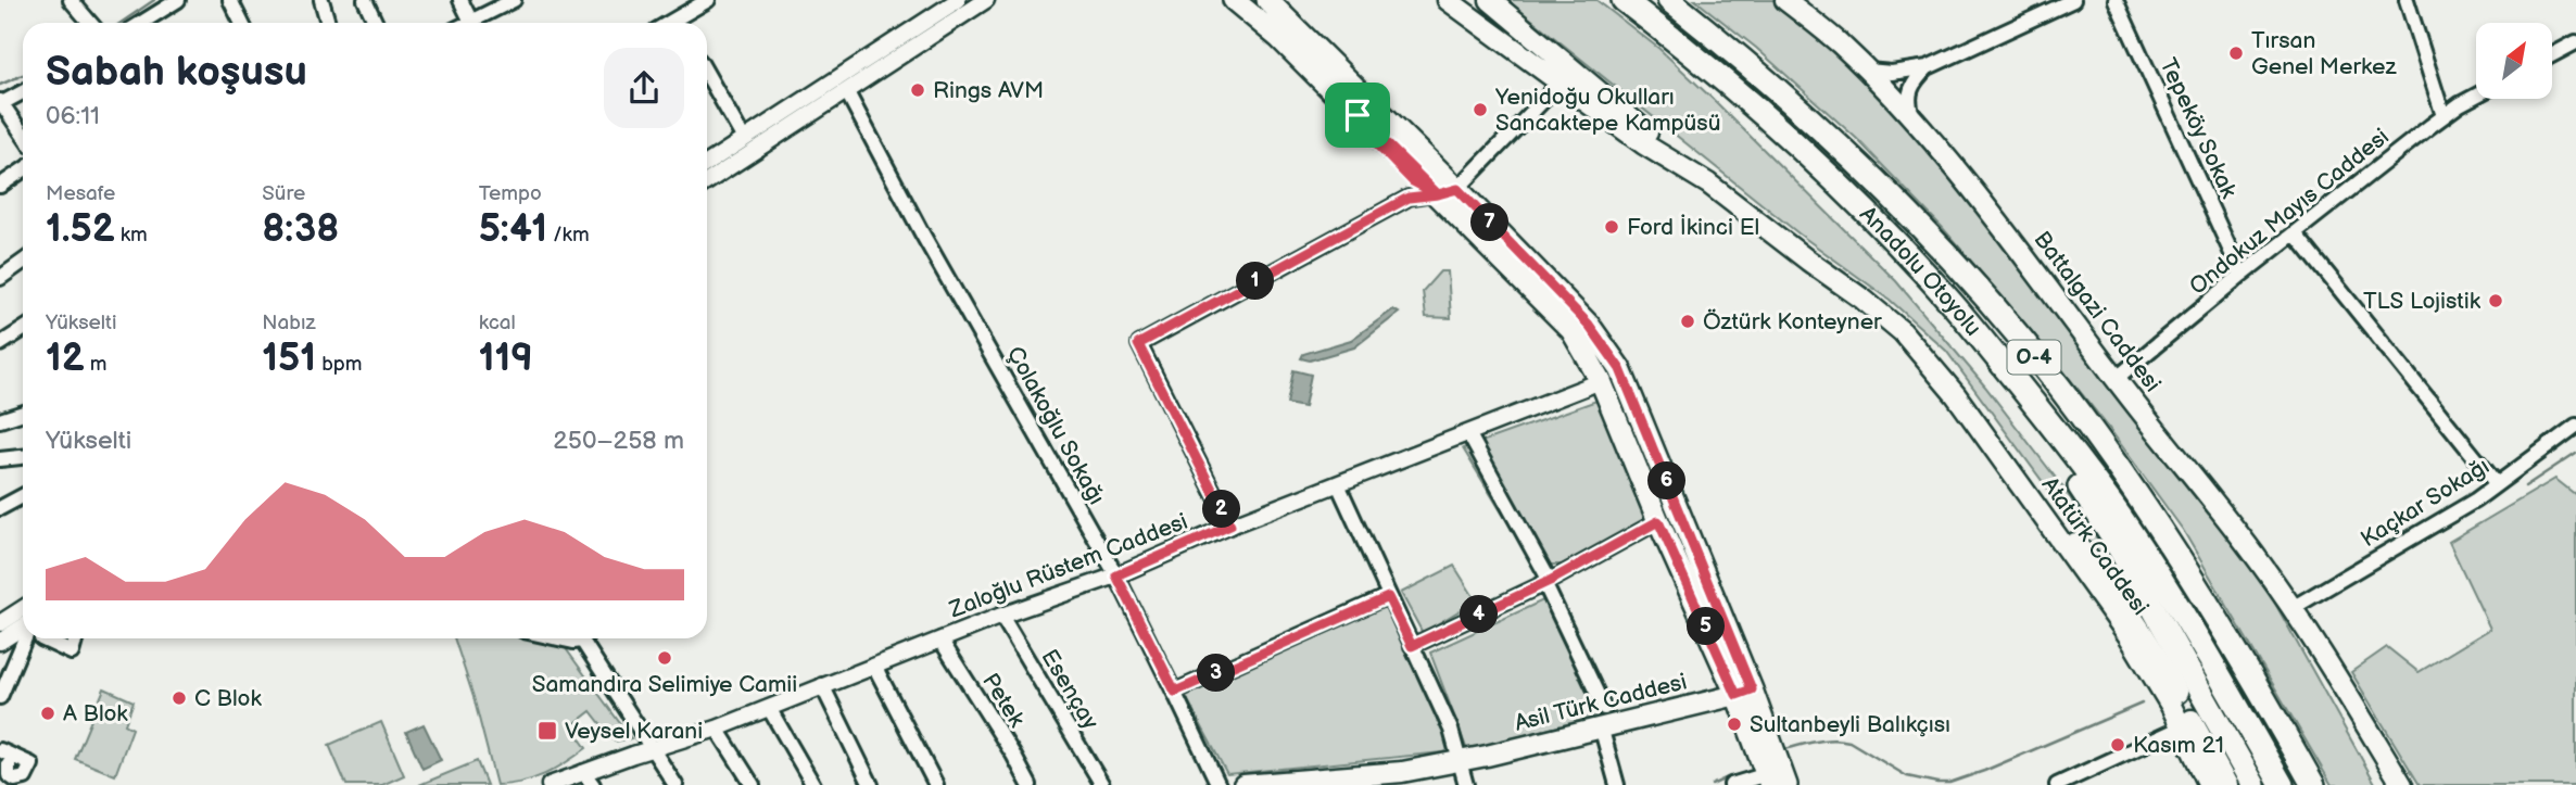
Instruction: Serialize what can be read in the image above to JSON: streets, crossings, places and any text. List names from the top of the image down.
{
  "streets": {
    "highway": ["Anadolu Otoyolu", "O-4"],
    "main road": ["Battalgazi Caddesi", "Atatürk Caddesi", "Asil Türk Caddesi"],
    "street": [
      "Tepeköy Sokak",
      "Ondokuz Mayıs Caddesi",
      "Çolakoğlu Sokağı",
      "Kaçkar Sokağı",
      "Zaloğlu Rüstem Caddesi",
      "Esençay",
      "Petek"
    ]
  },
  "crossings": [
    ["Tepeköy Sokak", "Ondokuz Mayıs Caddesi"],
    ["Ondokuz Mayıs Caddesi", "Battalgazi Caddesi"],
    ["Battalgazi Caddesi", "Kaçkar Sokağı"],
    ["Çolakoğlu Sokağı", "Zaloğlu Rüstem Caddesi"],
    ["Zaloğlu Rüstem Caddesi", "Esençay"],
    ["Zaloğlu Rüstem Caddesi", "Petek"]
  ],
  "places": {
    "other": [
      "Tırsan Genel Merkez",
      "Rings AVM",
      "Yenidoğu Okulları Sancaktepe Kampüsü",
      "Ford İkinci El",
      "TLS Lojistik",
      "Öztürk Konteyner",
      "Samandıra Selimiye Camii",
      "C Blok",
      "A Blok",
      "Sultanbeyli Balıkçısı",
      "Kasım 21"
    ],
    "transit": ["Veysel Karani"]
  },
  "north": "top right",
  "page": {
    "heading": ["Sabah koşusu", "06:11"],
    "stats": [
      ["Mesafe", "1.52 km"],
      ["Süre", "8:38"],
      ["Tempo", "5:41 /km"],
      ["Yükselti", "12 m"],
      ["Nabız", "151 bpm"],
      ["kcal", "119"]
    ],
    "pins": [
      "7",
      "1",
      "6",
      "2",
      "4",
      "5",
      "3"
    ],
    "chart": ["Yükselti", "250–258 m"]
  }
}
